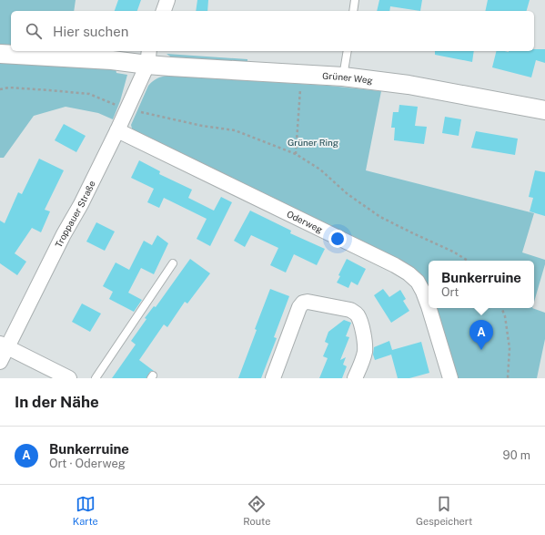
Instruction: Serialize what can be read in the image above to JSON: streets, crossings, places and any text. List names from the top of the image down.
{
  "streets": {
    "street": ["Grüner Weg", "Troppauer Straße", "Oderweg"]
  },
  "crossings": [
    ["Grüner Weg", "Troppauer Straße"],
    ["Troppauer Straße", "Oderweg"]
  ],
  "parks": ["Grüner Ring"],
  "page": {
    "search": "Hier suchen",
    "popup": ["Bunkerruine", "Ort"],
    "pins": "A",
    "heading": "In der Nähe",
    "list": [
      {
        "mark": "A",
        "name": "Bunkerruine",
        "note": "Ort · Oderweg",
        "value": "90 m"
      }
    ],
    "nav": ["Karte", "Route", "Gespeichert"]
  }
}
